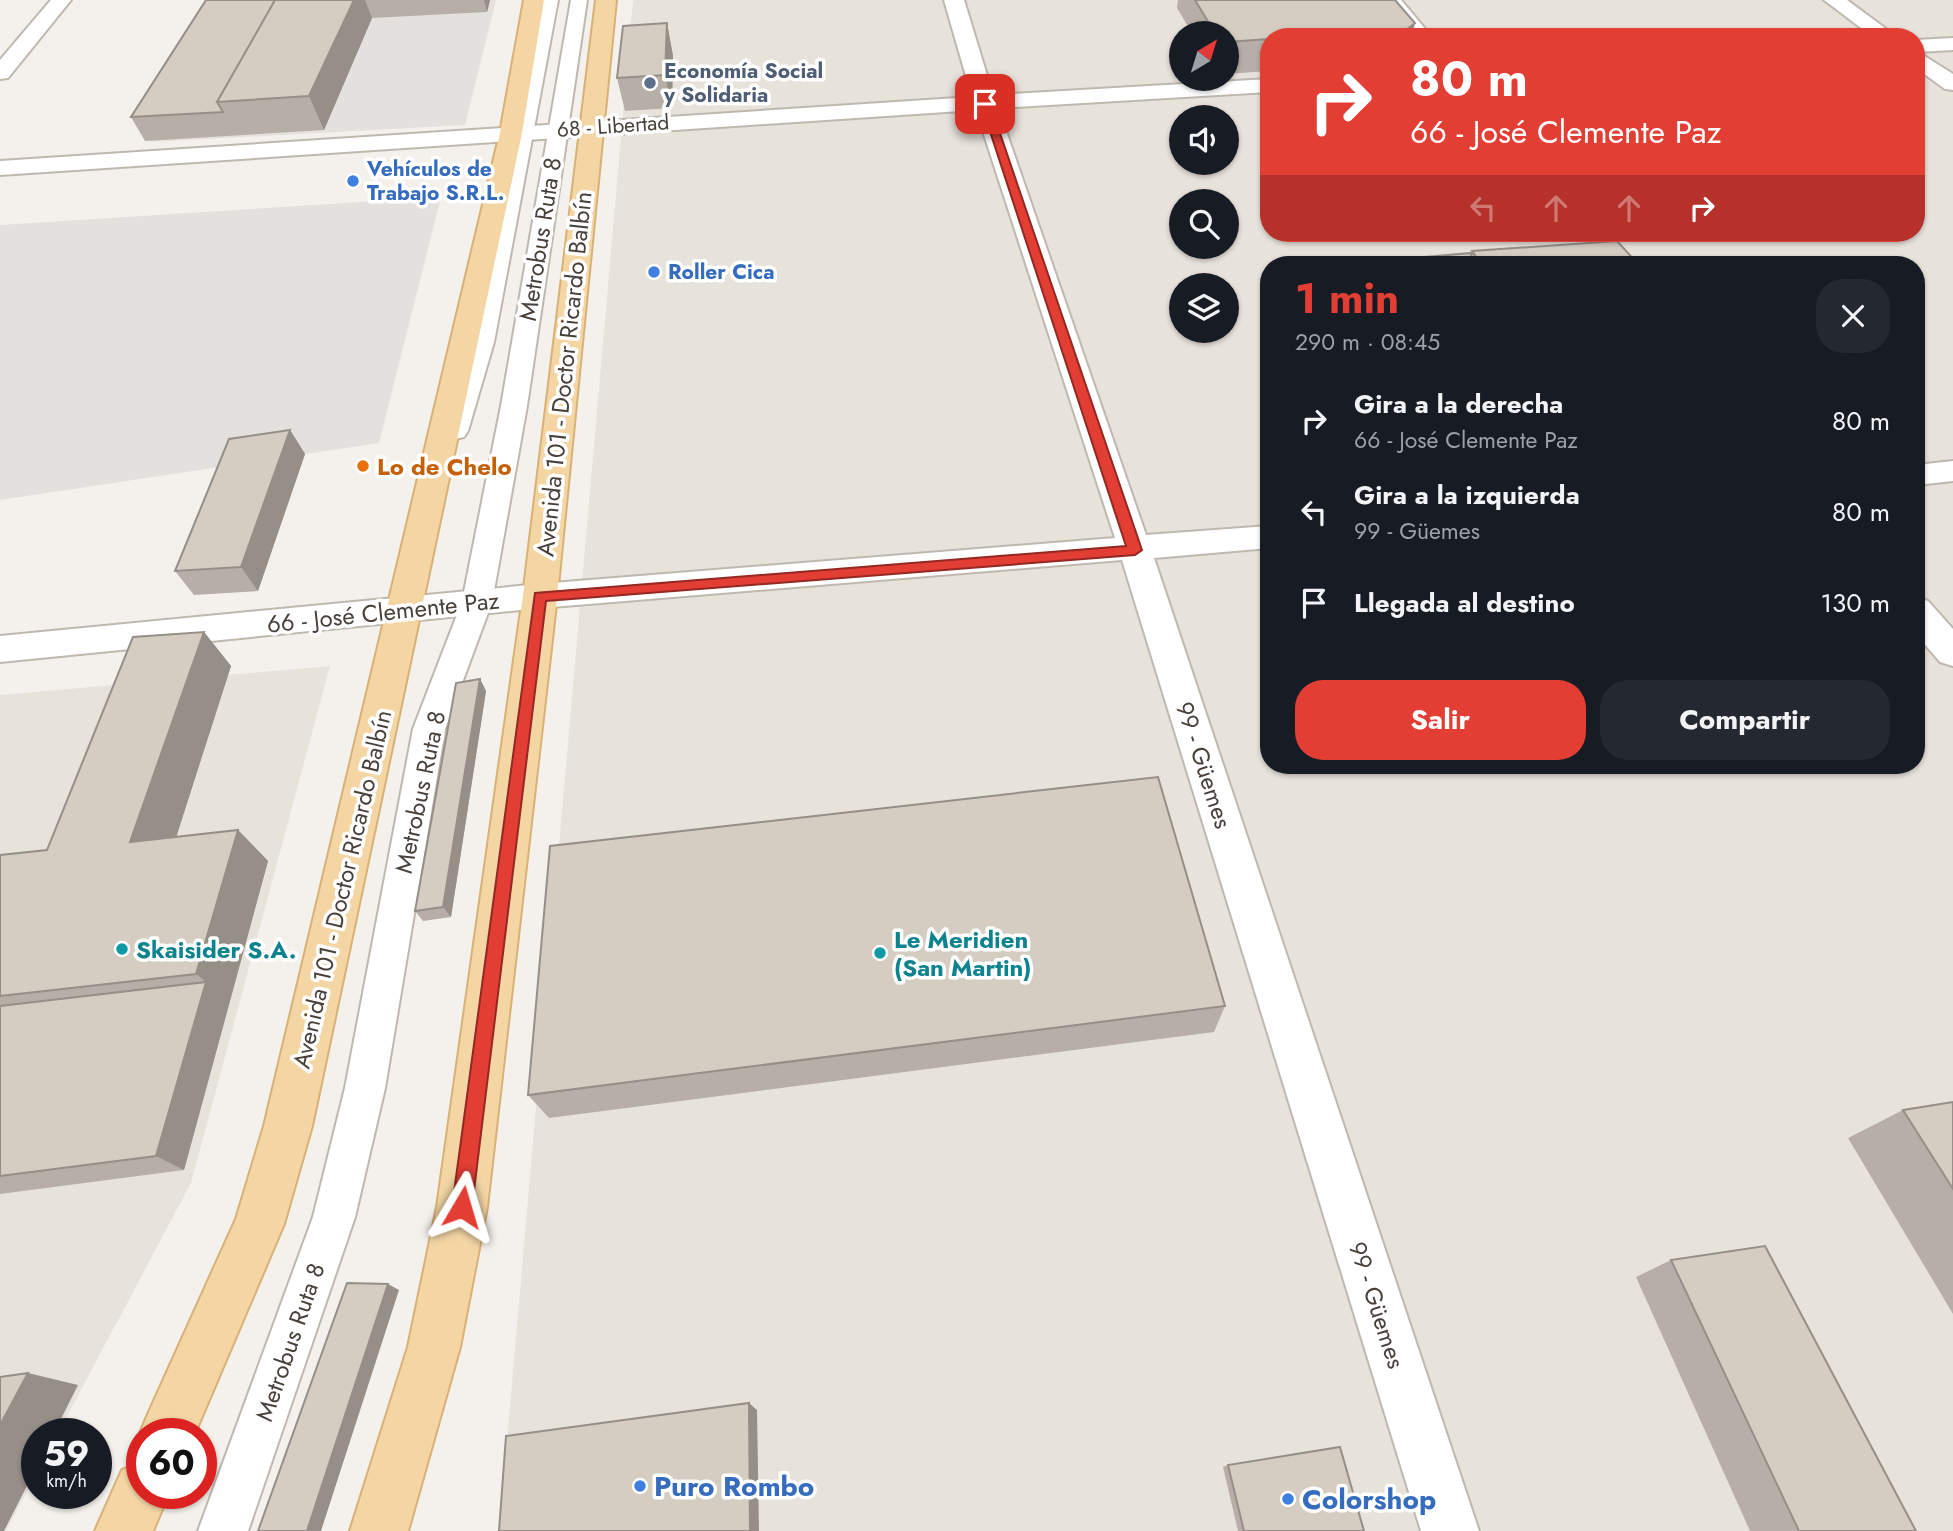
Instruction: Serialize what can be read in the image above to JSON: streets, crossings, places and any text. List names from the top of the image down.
{
  "streets": {
    "main road": ["Avenida 101 - Doctor Ricardo Balbín"],
    "street": ["68 - Libertad", "66 - José Clemente Paz", "99 - Güemes"],
    "lane": ["Metrobus Ruta 8"]
  },
  "crossings": [
    ["68 - Libertad", "Metrobus Ruta 8"],
    ["68 - Libertad", "Avenida 101 - Doctor Ricardo Balbín"],
    ["68 - Libertad", "99 - Güemes"],
    ["Metrobus Ruta 8", "Avenida 101 - Doctor Ricardo Balbín"],
    ["Metrobus Ruta 8", "66 - José Clemente Paz"],
    ["Avenida 101 - Doctor Ricardo Balbín", "66 - José Clemente Paz"],
    ["66 - José Clemente Paz", "99 - Güemes"]
  ],
  "places": [
    "Economía Social y Solidaria",
    "Vehículos de Trabajo S.R.L.",
    "Roller Cica",
    "Lo de Chelo",
    "Skaisider S.A.",
    "Le Meridien (San Martin)",
    "Puro Rombo",
    "Colorshop"
  ],
  "north": "top right",
  "page": {
    "turn": ["80 m", "66 - José Clemente Paz"],
    "heading": ["1 min", "290 m · 08:45"],
    "list": [
      {
        "name": "Gira a la derecha",
        "note": "66 - José Clemente Paz",
        "value": "80 m"
      },
      {
        "name": "Gira a la izquierda",
        "note": "99 - Güemes",
        "value": "80 m"
      },
      {
        "name": "Llegada al destino",
        "value": "130 m"
      }
    ],
    "buttons": ["Salir", "Compartir"],
    "speed": "59 km/h",
    "limit": "60"
  }
}
